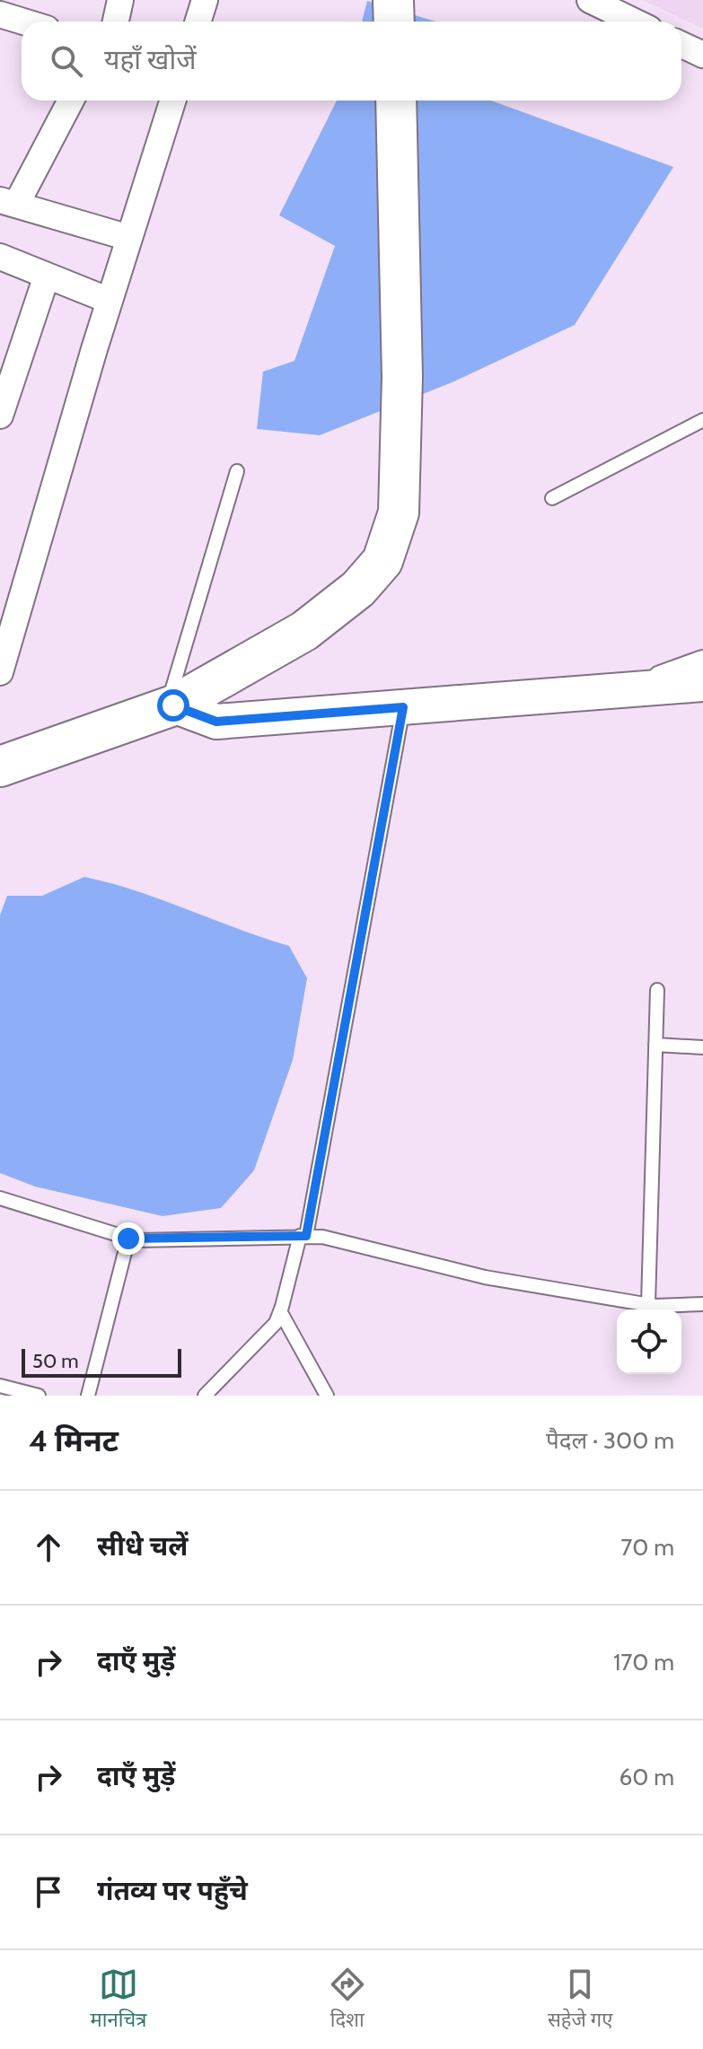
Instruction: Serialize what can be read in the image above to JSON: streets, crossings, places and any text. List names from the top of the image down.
{
  "scale_bar": "50 m",
  "page": {
    "search": "यहाँ खोजें",
    "scale": "50 m",
    "heading": ["4 मिनट", "पैदल · 300 m"],
    "list": [
      ["सीधे चलें", "70 m"],
      ["दाएँ मुड़ें", "170 m"],
      ["दाएँ मुड़ें", "60 m"],
      "गंतव्य पर पहुँचे"
    ],
    "nav": ["मानचित्र", "दिशा", "सहेजे गए"]
  }
}
